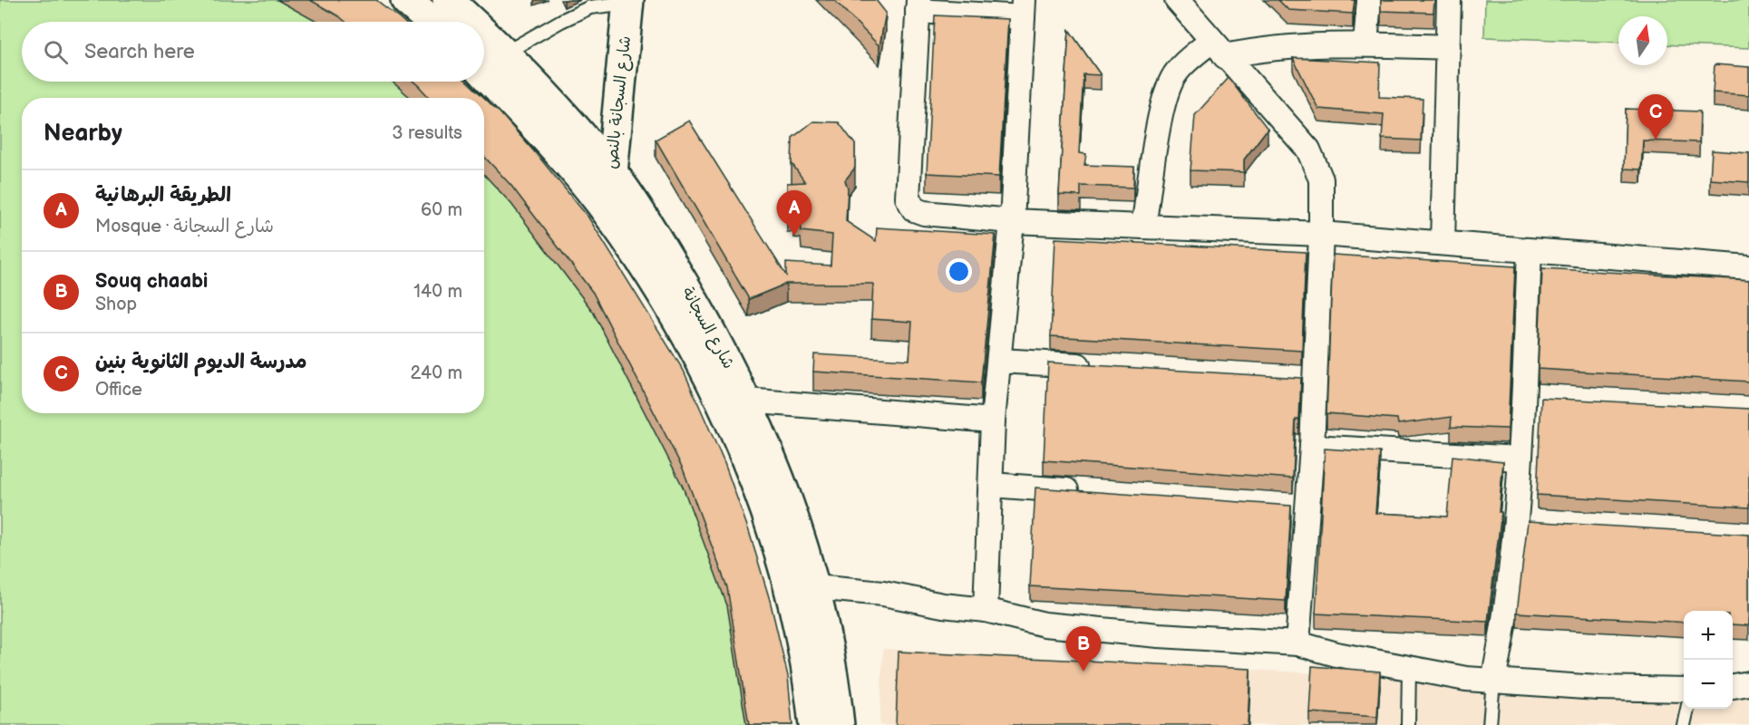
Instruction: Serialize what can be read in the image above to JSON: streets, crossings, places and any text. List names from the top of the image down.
{
  "streets": {
    "main road": ["شارع السجانة بالنص", "شارع السجانة"]
  },
  "crossings": [
    ["شارع السجانة بالنص", "شارع السجانة"]
  ],
  "north": "top",
  "page": {
    "search": "Search here",
    "pins": ["C", "A", "B"],
    "heading": ["Nearby", "3 results"],
    "list": [
      {
        "mark": "A",
        "name": "الطريقة البرهانية",
        "note": "Mosque · شارع السجانة",
        "value": "60 m"
      },
      {
        "mark": "B",
        "name": "Souq chaabi",
        "note": "Shop",
        "value": "140 m"
      },
      {
        "mark": "C",
        "name": "مدرسة الديوم الثانوية بنين",
        "note": "Office",
        "value": "240 m"
      }
    ],
    "map_buttons": ["+", "−"]
  }
}
